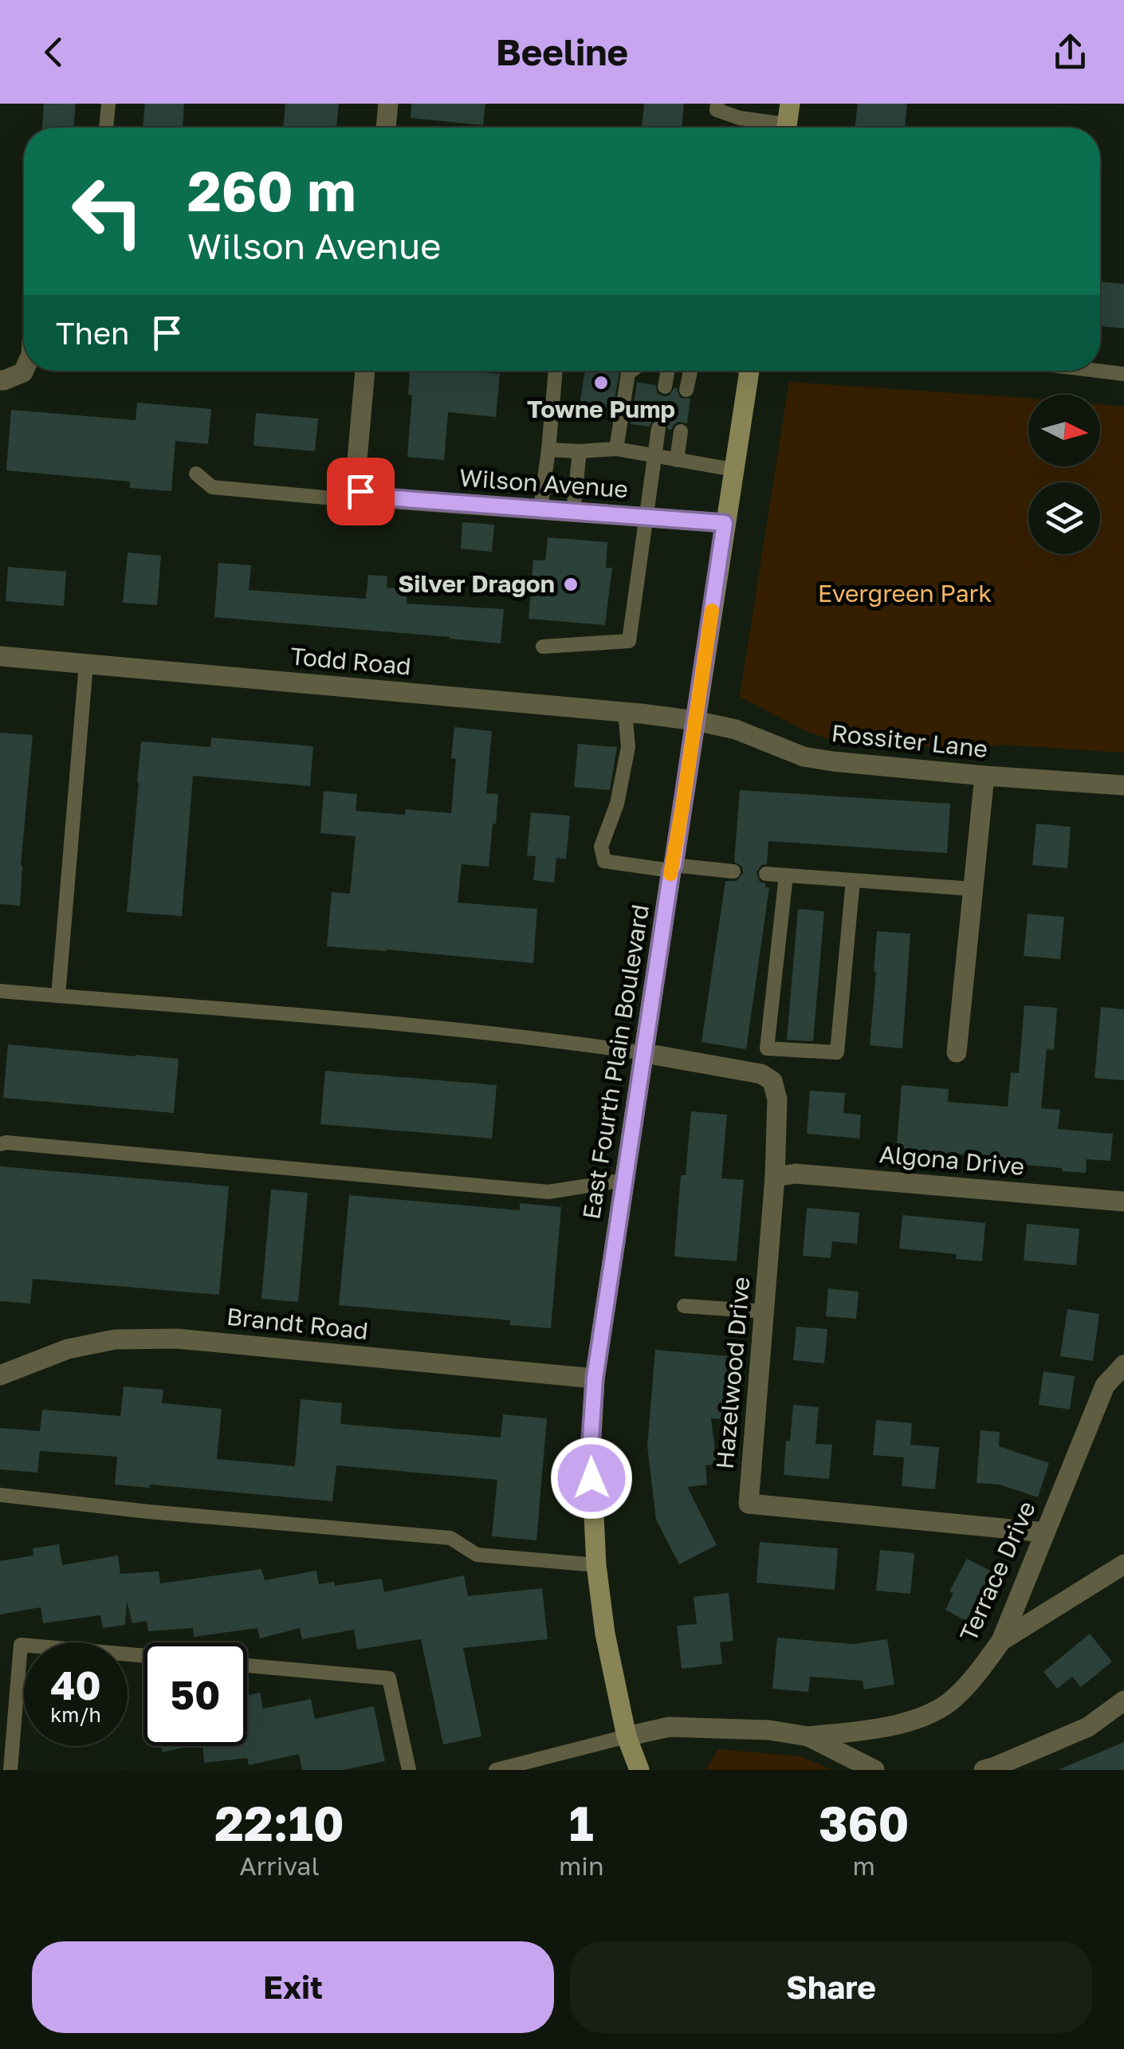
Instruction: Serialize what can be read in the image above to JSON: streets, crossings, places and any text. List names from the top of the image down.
{
  "streets": {
    "main road": ["East Fourth Plain Boulevard"],
    "street": [
      "Wilson Avenue",
      "Todd Road",
      "Rossiter Lane",
      "Algona Drive",
      "Brandt Road",
      "Hazelwood Drive",
      "Terrace Drive"
    ]
  },
  "crossings": [
    ["Wilson Avenue", "East Fourth Plain Boulevard"],
    ["Todd Road", "Rossiter Lane"],
    ["Todd Road", "East Fourth Plain Boulevard"],
    ["Rossiter Lane", "East Fourth Plain Boulevard"],
    ["East Fourth Plain Boulevard", "Brandt Road"],
    ["East Fourth Plain Boulevard", "Hazelwood Drive"],
    ["Algona Drive", "Hazelwood Drive"],
    ["Hazelwood Drive", "Terrace Drive"]
  ],
  "parks": ["Evergreen Park"],
  "places": ["Towne Pump", "Silver Dragon"],
  "north": "right",
  "page": {
    "header": "Beeline",
    "turn": ["260 m", "Wilson Avenue"],
    "then": "Then",
    "speed": "40 km/h",
    "limit": "50",
    "eta": [
      "22:10",
      "Arrival",
      "1",
      "min",
      "360",
      "m"
    ],
    "buttons": ["Exit", "Share"]
  }
}
